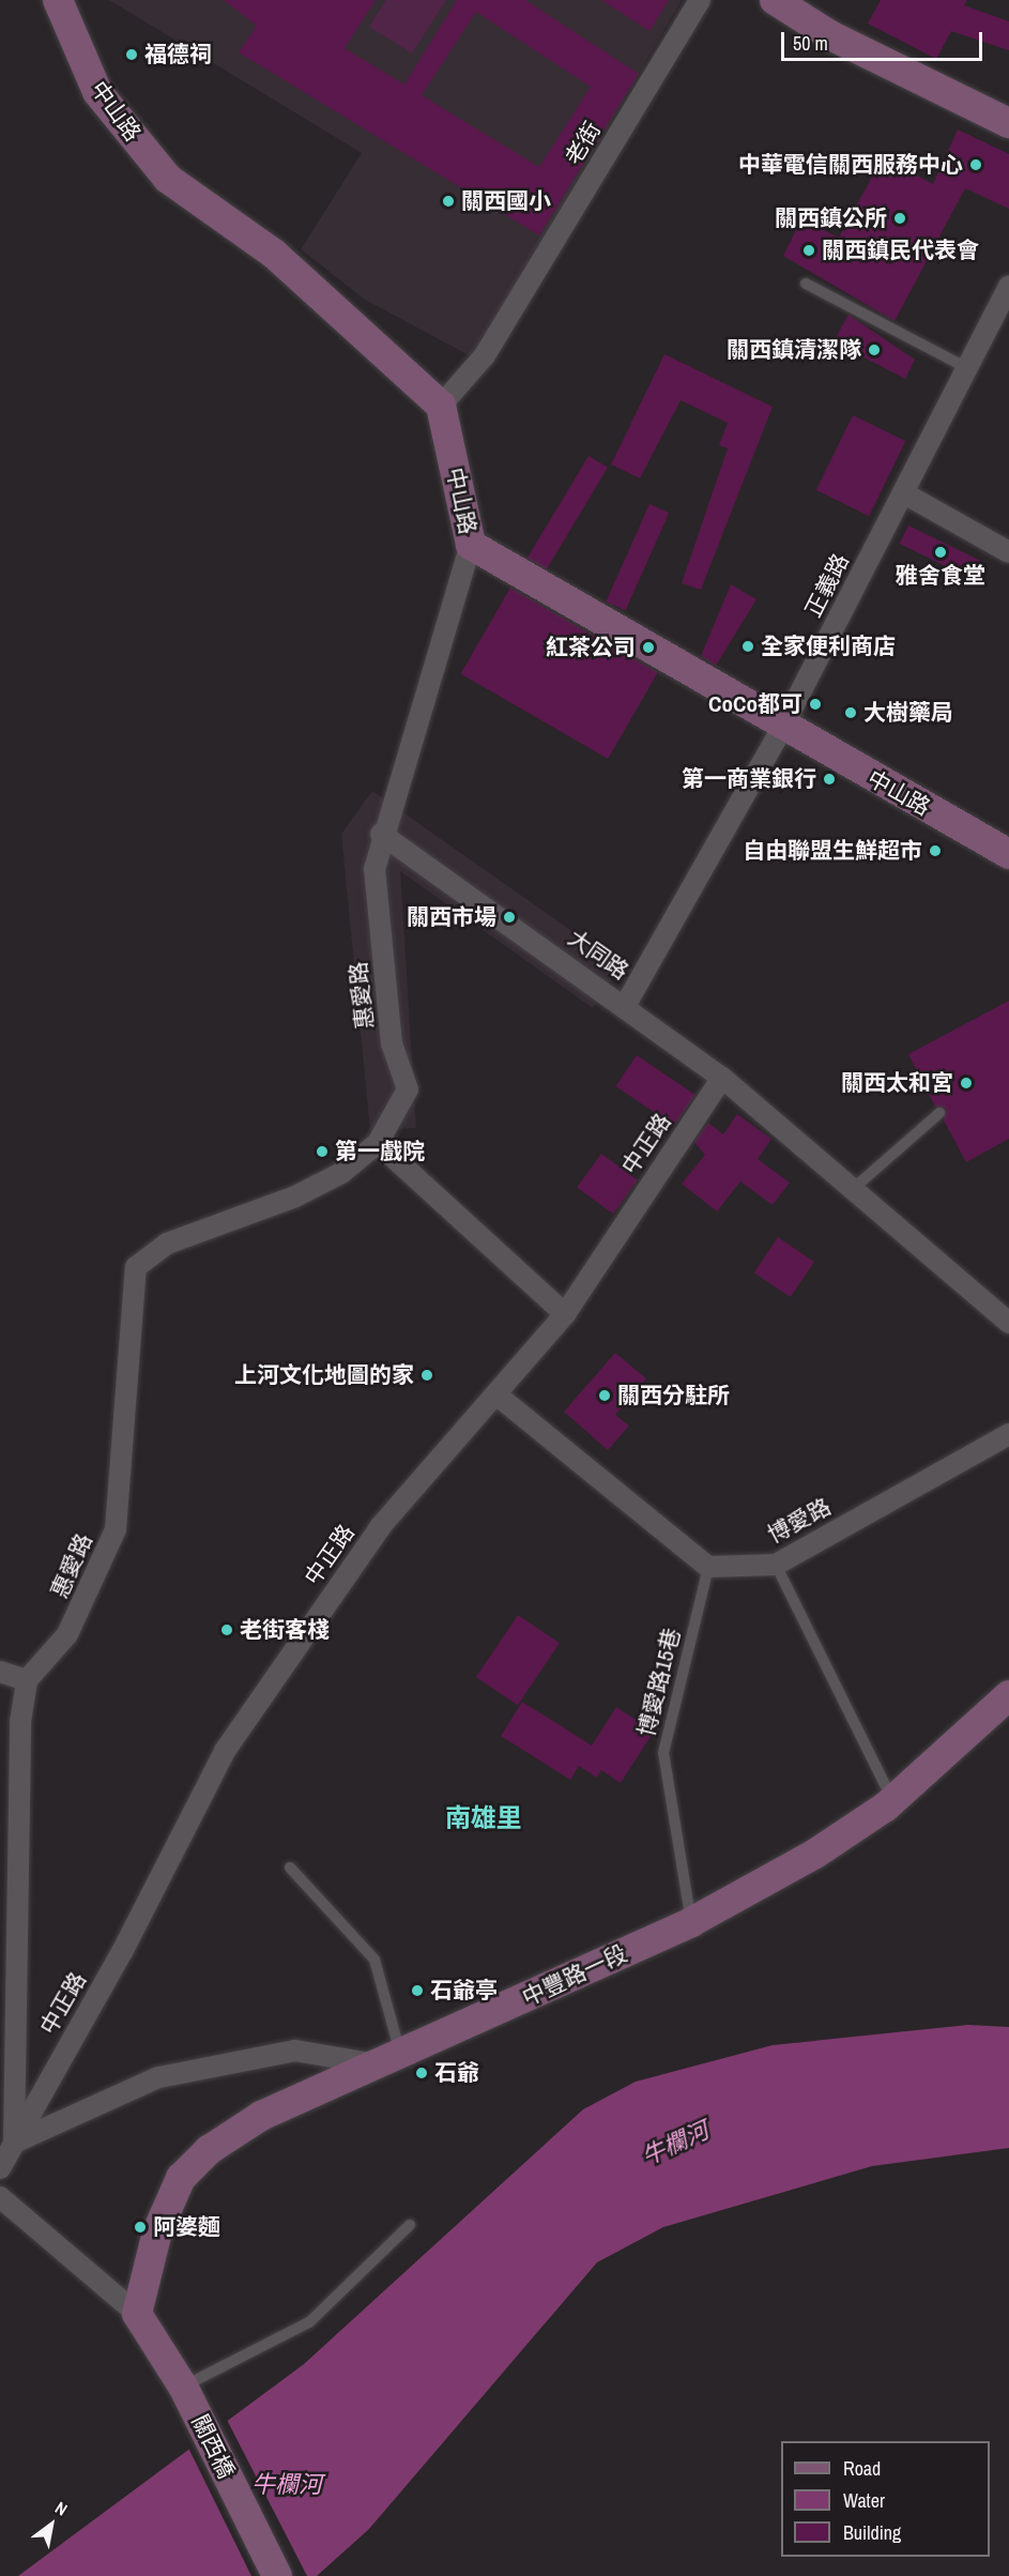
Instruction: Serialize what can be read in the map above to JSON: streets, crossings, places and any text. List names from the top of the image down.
{
  "streets": {
    "street": [
      "中山路",
      "老街",
      "正義路",
      "大同路",
      "惠愛路",
      "中正路",
      "博愛路",
      "中豐路一段",
      "關西橋"
    ],
    "lane": ["博愛路15巷"]
  },
  "crossings": [
    ["中山路", "老街"],
    ["中山路", "正義路"],
    ["正義路", "大同路"],
    ["大同路", "惠愛路"],
    ["大同路", "中正路"],
    ["博愛路", "博愛路15巷"],
    ["博愛路15巷", "中豐路一段"]
  ],
  "districts": ["南雄里"],
  "water": ["牛欄河"],
  "places": [
    "福德祠",
    "中華電信關西服務中心",
    "關西國小",
    "關西鎮公所",
    "關西鎮民代表會",
    "關西鎮清潔隊",
    "雅舍食堂",
    "全家便利商店",
    "紅茶公司",
    "CoCo都可",
    "大樹藥局",
    "第一商業銀行",
    "自由聯盟生鮮超市",
    "關西市場",
    "關西太和宮",
    "第一戲院",
    "上河文化地圖的家",
    "關西分駐所",
    "老街客棧",
    "石爺亭",
    "石爺",
    "阿婆麵"
  ],
  "legend": ["Road", "Water", "Building"],
  "scale_bar": "50 m",
  "north": "top right"
}
